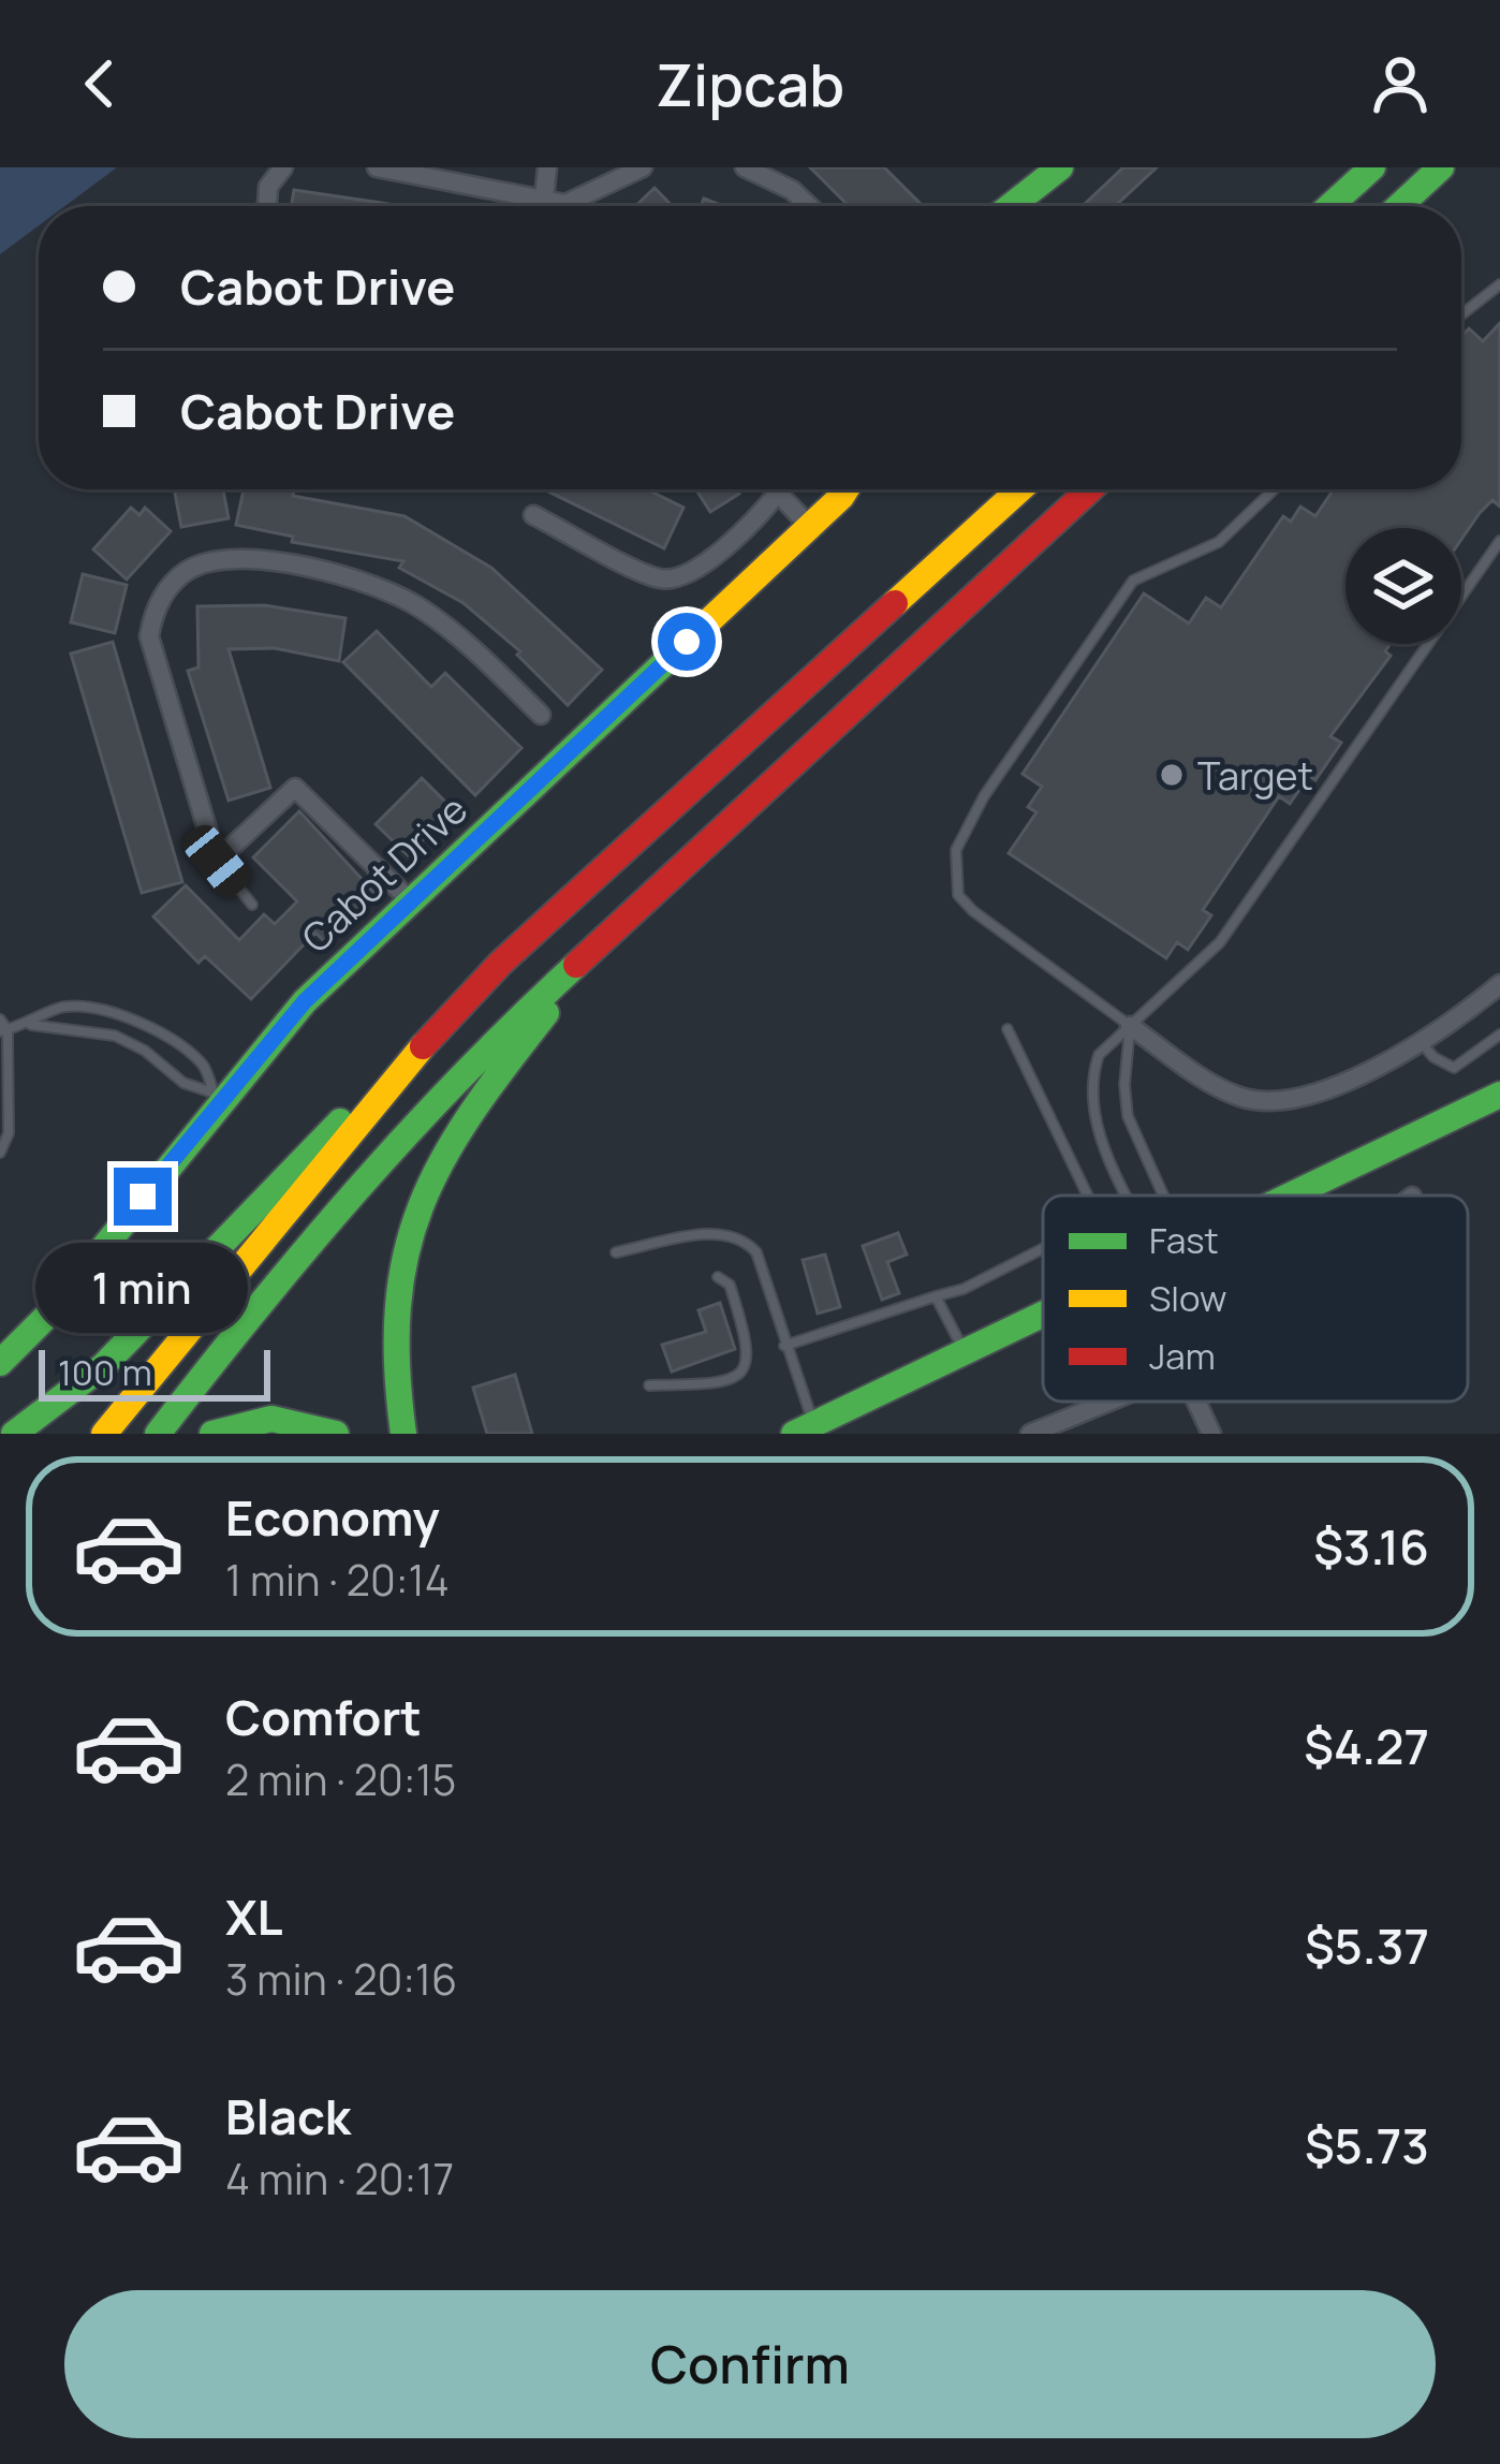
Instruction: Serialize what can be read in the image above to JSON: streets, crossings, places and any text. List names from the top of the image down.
{
  "streets": {
    "main road": ["Cabot Drive"]
  },
  "places": ["Target"],
  "legend": ["Fast", "Slow", "Jam"],
  "scale_bar": "100 m",
  "page": {
    "header": "Zipcab",
    "banner": ["Cabot Drive", "Cabot Drive"],
    "bubble": "1 min",
    "scale": "100 m",
    "list": [
      {
        "name": "Economy",
        "note": "1 min · 20:14",
        "value": "$3.16"
      },
      {
        "name": "Comfort",
        "note": "2 min · 20:15",
        "value": "$4.27"
      },
      {
        "name": "XL",
        "note": "3 min · 20:16",
        "value": "$5.37"
      },
      {
        "name": "Black",
        "note": "4 min · 20:17",
        "value": "$5.73"
      }
    ],
    "buttons": "Confirm"
  }
}
